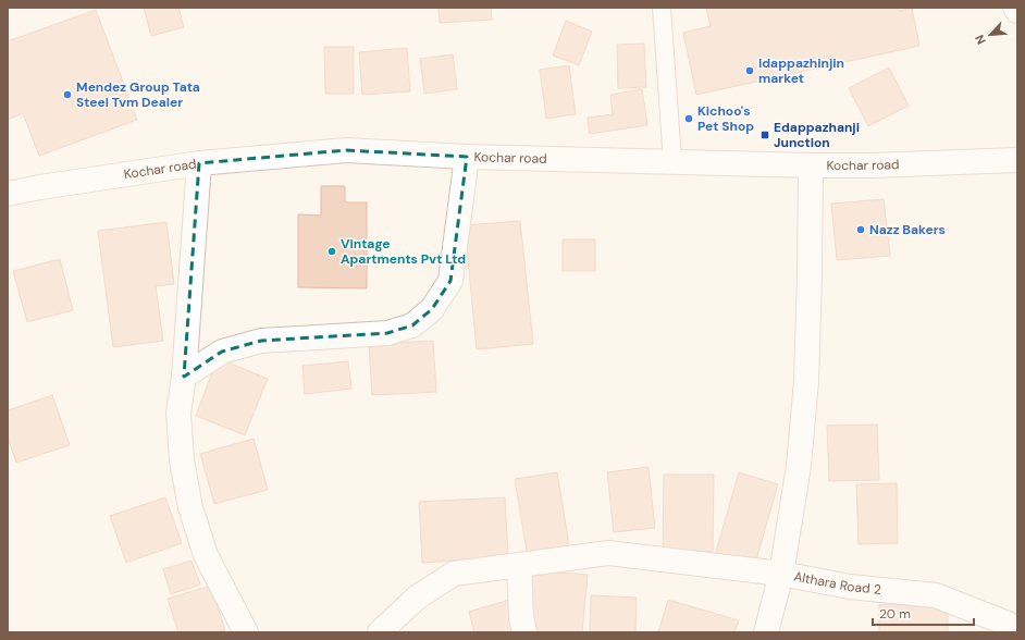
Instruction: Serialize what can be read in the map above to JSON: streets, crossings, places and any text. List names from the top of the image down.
{
  "streets": {
    "street": ["Kochar road", "Althara Road 2"]
  },
  "places": {
    "other": [
      "Idappazhinjin market",
      "Mendez Group Tata Steel Tvm Dealer",
      "Kichoo's Pet Shop",
      "Nazz Bakers",
      "Vintage Apartments Pvt Ltd"
    ],
    "transit": ["Edappazhanji Junction"]
  },
  "scale_bar": "20 m",
  "north": "bottom left"
}
